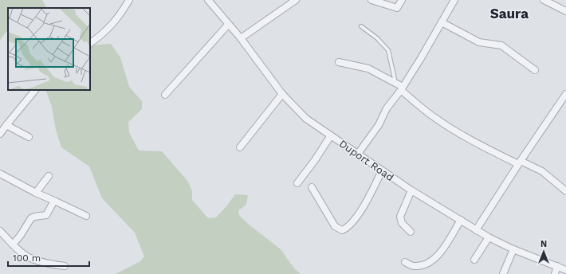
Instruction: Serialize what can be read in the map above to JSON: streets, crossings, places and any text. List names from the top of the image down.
{
  "streets": {
    "street": ["Duport Road"]
  },
  "districts": ["Saura"],
  "scale_bar": "100 m",
  "north": "top"
}
